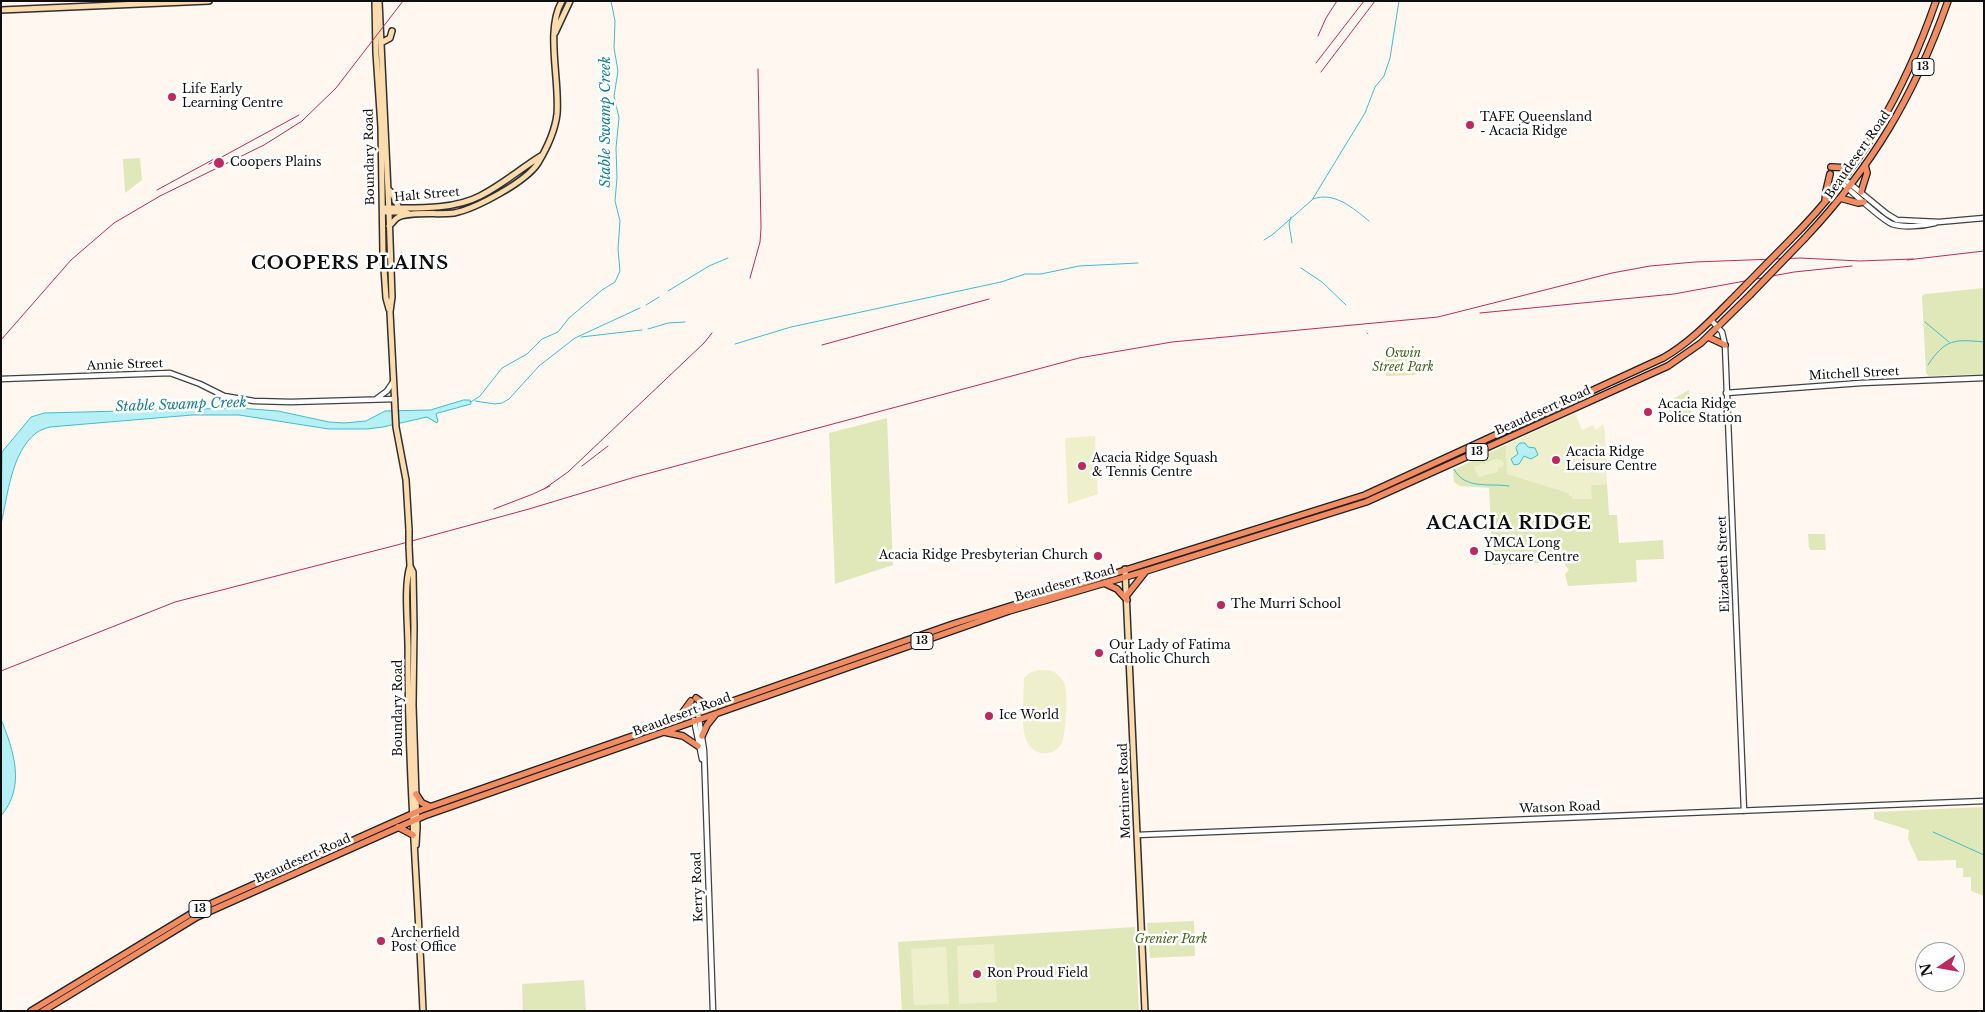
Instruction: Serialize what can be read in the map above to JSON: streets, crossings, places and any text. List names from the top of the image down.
{
  "streets": {
    "highway": ["13", "Beaudesert Road"],
    "main road": ["Boundary Road", "Halt Street", "Mortimer Road"],
    "street": [
      "Annie Street",
      "Mitchell Street",
      "Elizabeth Street",
      "Watson Road",
      "Kerry Road"
    ]
  },
  "crossings": [
    ["Beaudesert Road", "Boundary Road"],
    ["Beaudesert Road", "Elizabeth Street"],
    ["Beaudesert Road", "Mortimer Road"],
    ["Beaudesert Road", "Kerry Road"],
    ["Boundary Road", "Halt Street"],
    ["Boundary Road", "Annie Street"],
    ["Mitchell Street", "Elizabeth Street"],
    ["Elizabeth Street", "Watson Road"],
    ["Mortimer Road", "Watson Road"]
  ],
  "districts": ["COOPERS PLAINS", "ACACIA RIDGE"],
  "water": ["Stable Swamp Creek"],
  "parks": ["Oswin Street Park", "Grenier Park"],
  "places": [
    "Life Early Learning Centre",
    "TAFE Queensland - Acacia Ridge",
    "Coopers Plains",
    "Acacia Ridge Police Station",
    "Acacia Ridge Leisure Centre",
    "Acacia Ridge Squash & Tennis Centre",
    "YMCA Long Daycare Centre",
    "Acacia Ridge Presbyterian Church",
    "The Murri School",
    "Our Lady of Fatima Catholic Church",
    "Ice World",
    "Archerfield Post Office",
    "Ron Proud Field"
  ],
  "north": "left"
}
